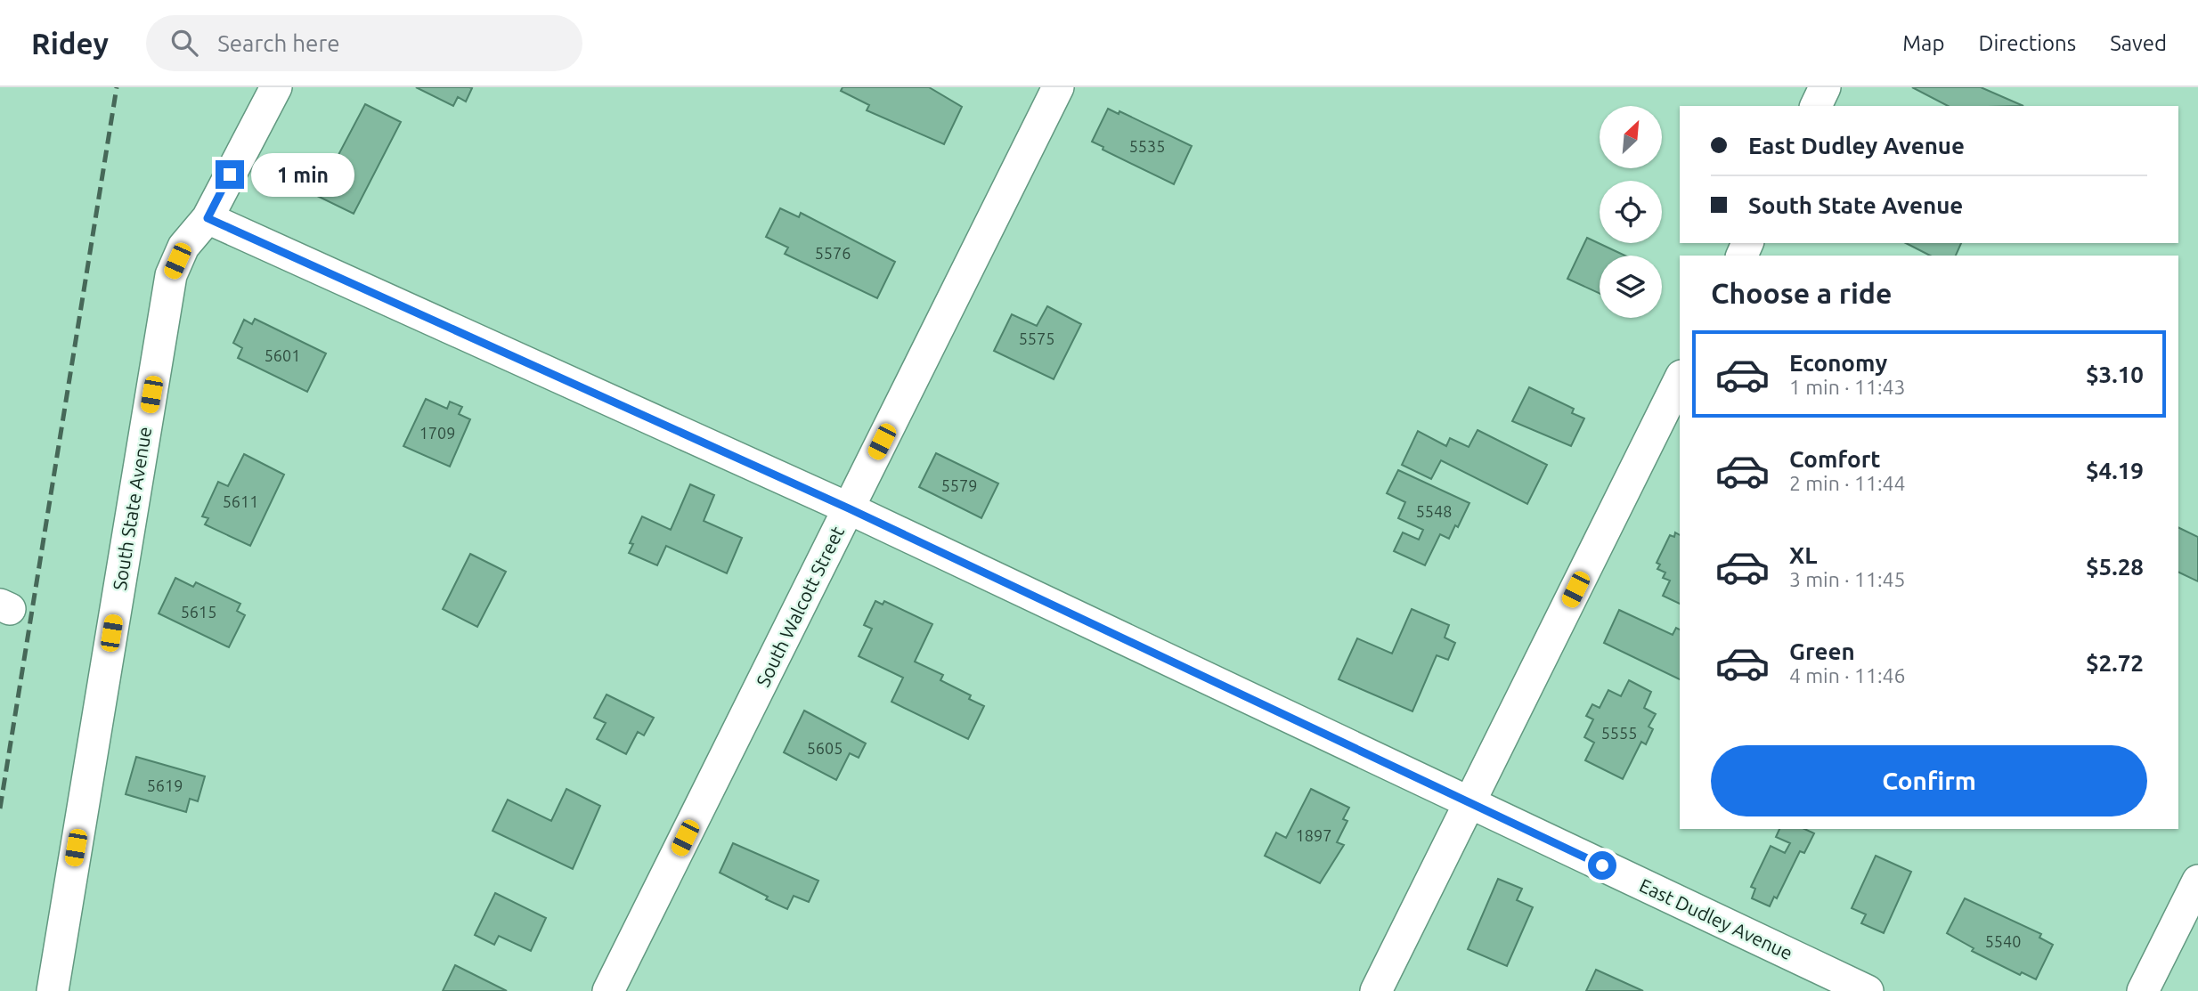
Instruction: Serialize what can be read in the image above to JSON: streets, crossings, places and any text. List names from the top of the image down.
{
  "streets": {
    "street": ["South State Avenue", "South Walcott Street", "East Dudley Avenue"]
  },
  "crossings": [
    ["South State Avenue", "East Dudley Avenue"],
    ["South Walcott Street", "East Dudley Avenue"]
  ],
  "house_numbers": [
    "5535",
    "5576",
    "5575",
    "5601",
    "1709",
    "5579",
    "5611",
    "5548",
    "5615",
    "5555",
    "5605",
    "5619",
    "1897",
    "5540"
  ],
  "north": "top right",
  "page": {
    "header": "Ridey",
    "search": "Search here",
    "nav": ["Map", "Directions", "Saved"],
    "banner": ["East Dudley Avenue", "South State Avenue"],
    "bubble": "1 min",
    "heading": "Choose a ride",
    "list": [
      {
        "name": "Economy",
        "note": "1 min · 11:43",
        "value": "$3.10"
      },
      {
        "name": "Comfort",
        "note": "2 min · 11:44",
        "value": "$4.19"
      },
      {
        "name": "XL",
        "note": "3 min · 11:45",
        "value": "$5.28"
      },
      {
        "name": "Green",
        "note": "4 min · 11:46",
        "value": "$2.72"
      }
    ],
    "buttons": "Confirm"
  }
}
